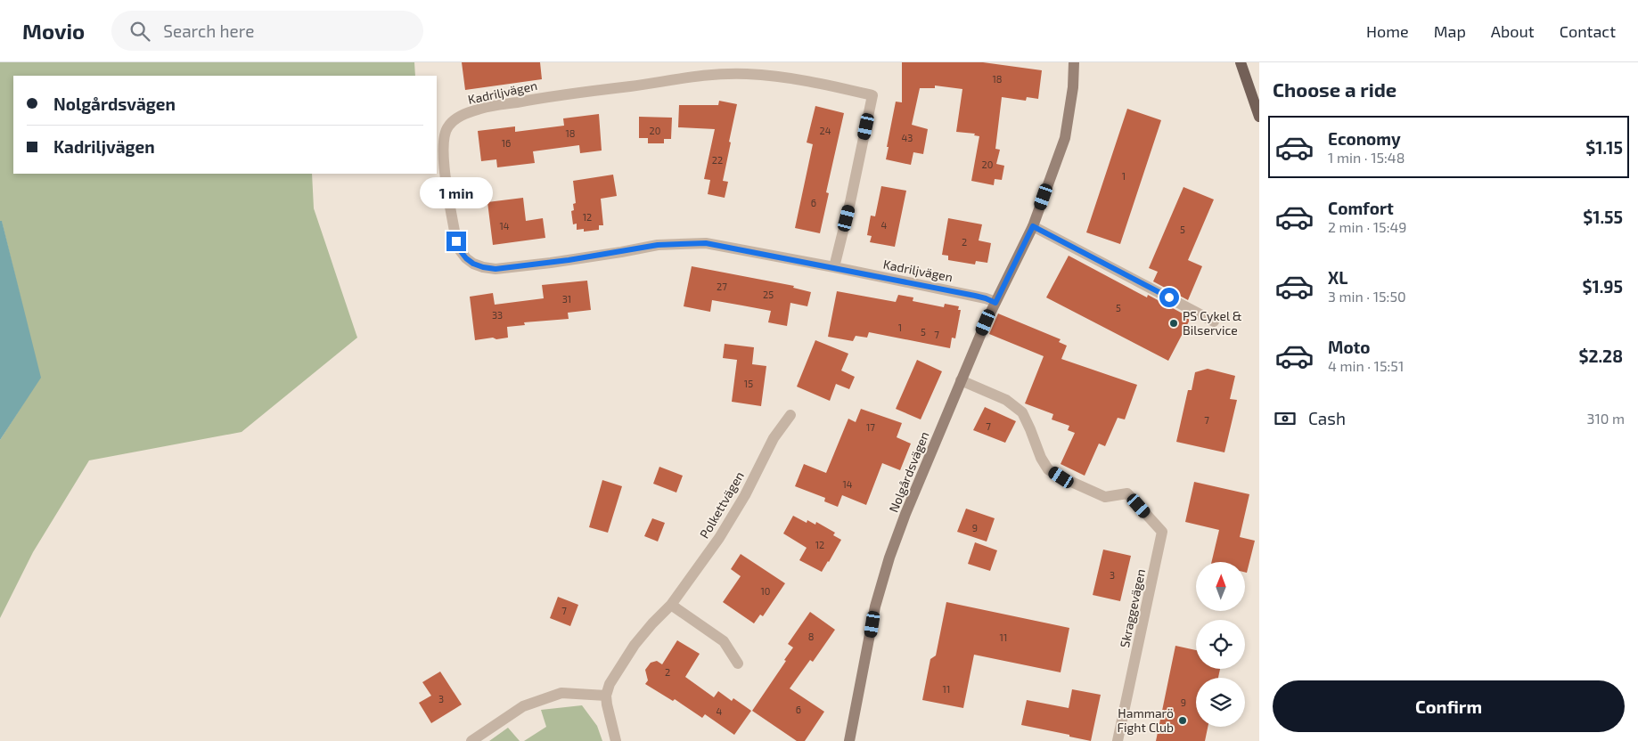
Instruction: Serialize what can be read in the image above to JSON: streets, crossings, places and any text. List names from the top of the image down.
{
  "streets": {
    "street": [
      "Kadriljvägen",
      "Nolgårdsvägen",
      "Polkettvägen",
      "Skraggevägen"
    ]
  },
  "crossings": [
    ["Kadriljvägen", "Nolgårdsvägen"],
    ["Nolgårdsvägen", "Skraggevägen"]
  ],
  "places": ["PS Cykel & Bilservice", "Hammarö Fight Club"],
  "house_numbers": [
    "18",
    "20",
    "24",
    "18",
    "43",
    "16",
    "22",
    "20",
    "1",
    "6",
    "12",
    "4",
    "14",
    "5",
    "2",
    "27",
    "25",
    "31",
    "5",
    "33",
    "1",
    "5",
    "7",
    "15",
    "7",
    "7",
    "17",
    "14",
    "9",
    "12",
    "3",
    "10",
    "7",
    "8",
    "11",
    "2",
    "11",
    "3",
    "9",
    "6",
    "4"
  ],
  "north": "top",
  "page": {
    "header": "Movio",
    "search": "Search here",
    "nav": [
      "Home",
      "Map",
      "About",
      "Contact"
    ],
    "heading": "Choose a ride",
    "banner": ["Nolgårdsvägen", "Kadriljvägen"],
    "list": [
      {
        "name": "Economy",
        "note": "1 min · 15:48",
        "value": "$1.15"
      },
      {
        "name": "Comfort",
        "note": "2 min · 15:49",
        "value": "$1.55"
      },
      {
        "name": "XL",
        "note": "3 min · 15:50",
        "value": "$1.95"
      },
      {
        "name": "Moto",
        "note": "4 min · 15:51",
        "value": "$2.28"
      }
    ],
    "bubble": "1 min",
    "pay": ["Cash", "310 m"],
    "buttons": "Confirm"
  }
}
